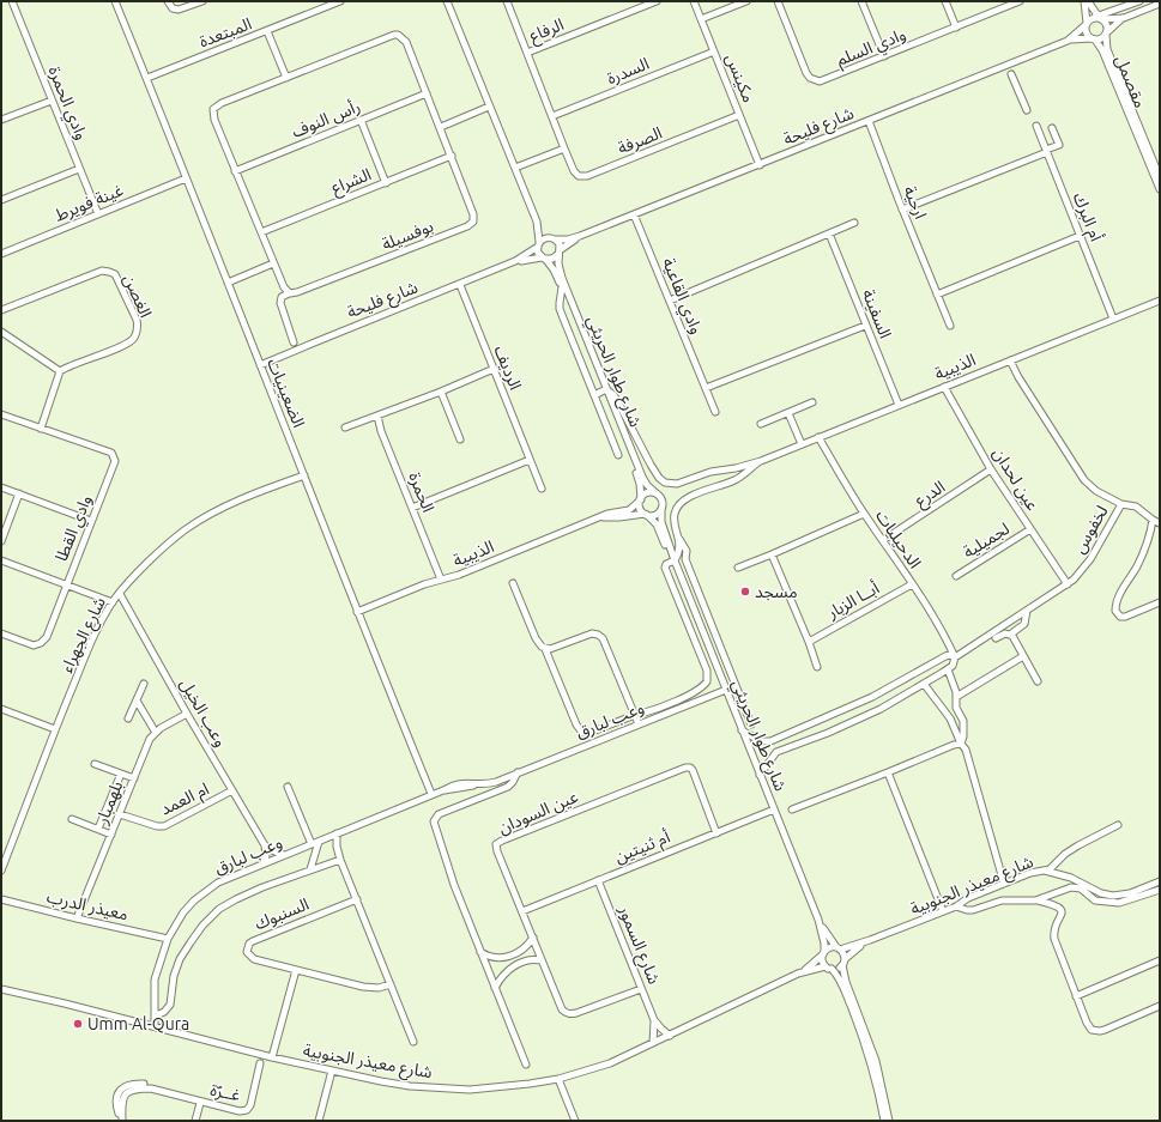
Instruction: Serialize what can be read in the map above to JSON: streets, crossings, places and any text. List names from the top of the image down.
{
  "streets": {
    "street": [
      "الرفاع",
      "المبتعدة",
      "وادي السلم",
      "السدرة",
      "مكينس",
      "مقصمل",
      "وادي الحمرة",
      "رأس النوف",
      "شارع فليحة",
      "الصرفة",
      "الشراع",
      "غينة فويرط",
      "ارحية",
      "أم البرك",
      "بوفسيلة",
      "الغصن",
      "وادي القاعية",
      "السفينة",
      "الذيبية",
      "الرديف",
      "شارع طوار الحريثي",
      "الضعينيات",
      "عين لحدان",
      "الحمرة",
      "الدرع",
      "وادي القطا",
      "لخفوس",
      "الدحيليات",
      "لجميلية",
      "أبــا الزبار",
      "شارع الجهراء",
      "وعب الخيل",
      "وعب لبارق",
      "ام العمد",
      "بلهمبار",
      "عين السودان",
      "أم ثنيتين",
      "شارع معيذر الجنوبية",
      "معيذر الدرب",
      "السنبوك",
      "شارع السمور",
      "غــرّة"
    ]
  },
  "crossings": [
    ["الرفاع", "الصرفة"],
    ["المبتعدة", "الضعينيات"],
    ["السدرة", "مكينس"],
    ["السدرة", "الصرفة"],
    ["مكينس", "شارع فليحة"],
    ["مكينس", "الصرفة"],
    ["مقصمل", "شارع فليحة"],
    ["وادي الحمرة", "غينة فويرط"],
    ["رأس النوف", "بوفسيلة"],
    ["شارع فليحة", "ارحية"],
    ["شارع فليحة", "وادي القاعية"],
    ["شارع فليحة", "الرديف"],
    ["شارع فليحة", "شارع طوار الحريثي"],
    ["شارع فليحة", "الضعينيات"],
    ["الشراع", "بوفسيلة"],
    ["غينة فويرط", "الضعينيات"],
    ["أم البرك", "الذيبية"],
    ["السفينة", "الذيبية"],
    ["الذيبية", "شارع طوار الحريثي"],
    ["الذيبية", "الضعينيات"],
    ["الذيبية", "عين لحدان"],
    ["الذيبية", "الحمرة"],
    ["الذيبية", "لخفوس"],
    ["الذيبية", "الدحيليات"],
    ["شارع طوار الحريثي", "لخفوس"],
    ["شارع طوار الحريثي", "وعب لبارق"],
    ["شارع طوار الحريثي", "أم ثنيتين"],
    ["شارع طوار الحريثي", "شارع معيذر الجنوبية"],
    ["الضعينيات", "شارع الجهراء"],
    ["الضعينيات", "وعب لبارق"],
    ["عين لحدان", "الدرع"],
    ["عين لحدان", "لخفوس"],
    ["عين لحدان", "لجميلية"],
    ["الدرع", "الدحيليات"],
    ["لخفوس", "الدحيليات"],
    ["الدحيليات", "أبــا الزبار"],
    ["شارع الجهراء", "وعب الخيل"],
    ["وعب الخيل", "ام العمد"],
    ["وعب لبارق", "شارع معيذر الجنوبية"],
    ["وعب لبارق", "معيذر الدرب"],
    ["ام العمد", "بلهمبار"],
    ["بلهمبار", "معيذر الدرب"],
    ["عين السودان", "أم ثنيتين"],
    ["عين السودان", "شارع السمور"],
    ["أم ثنيتين", "شارع السمور"],
    ["شارع معيذر الجنوبية", "شارع السمور"]
  ],
  "places": ["مسجد", "Umm Al-Qura"]
}
